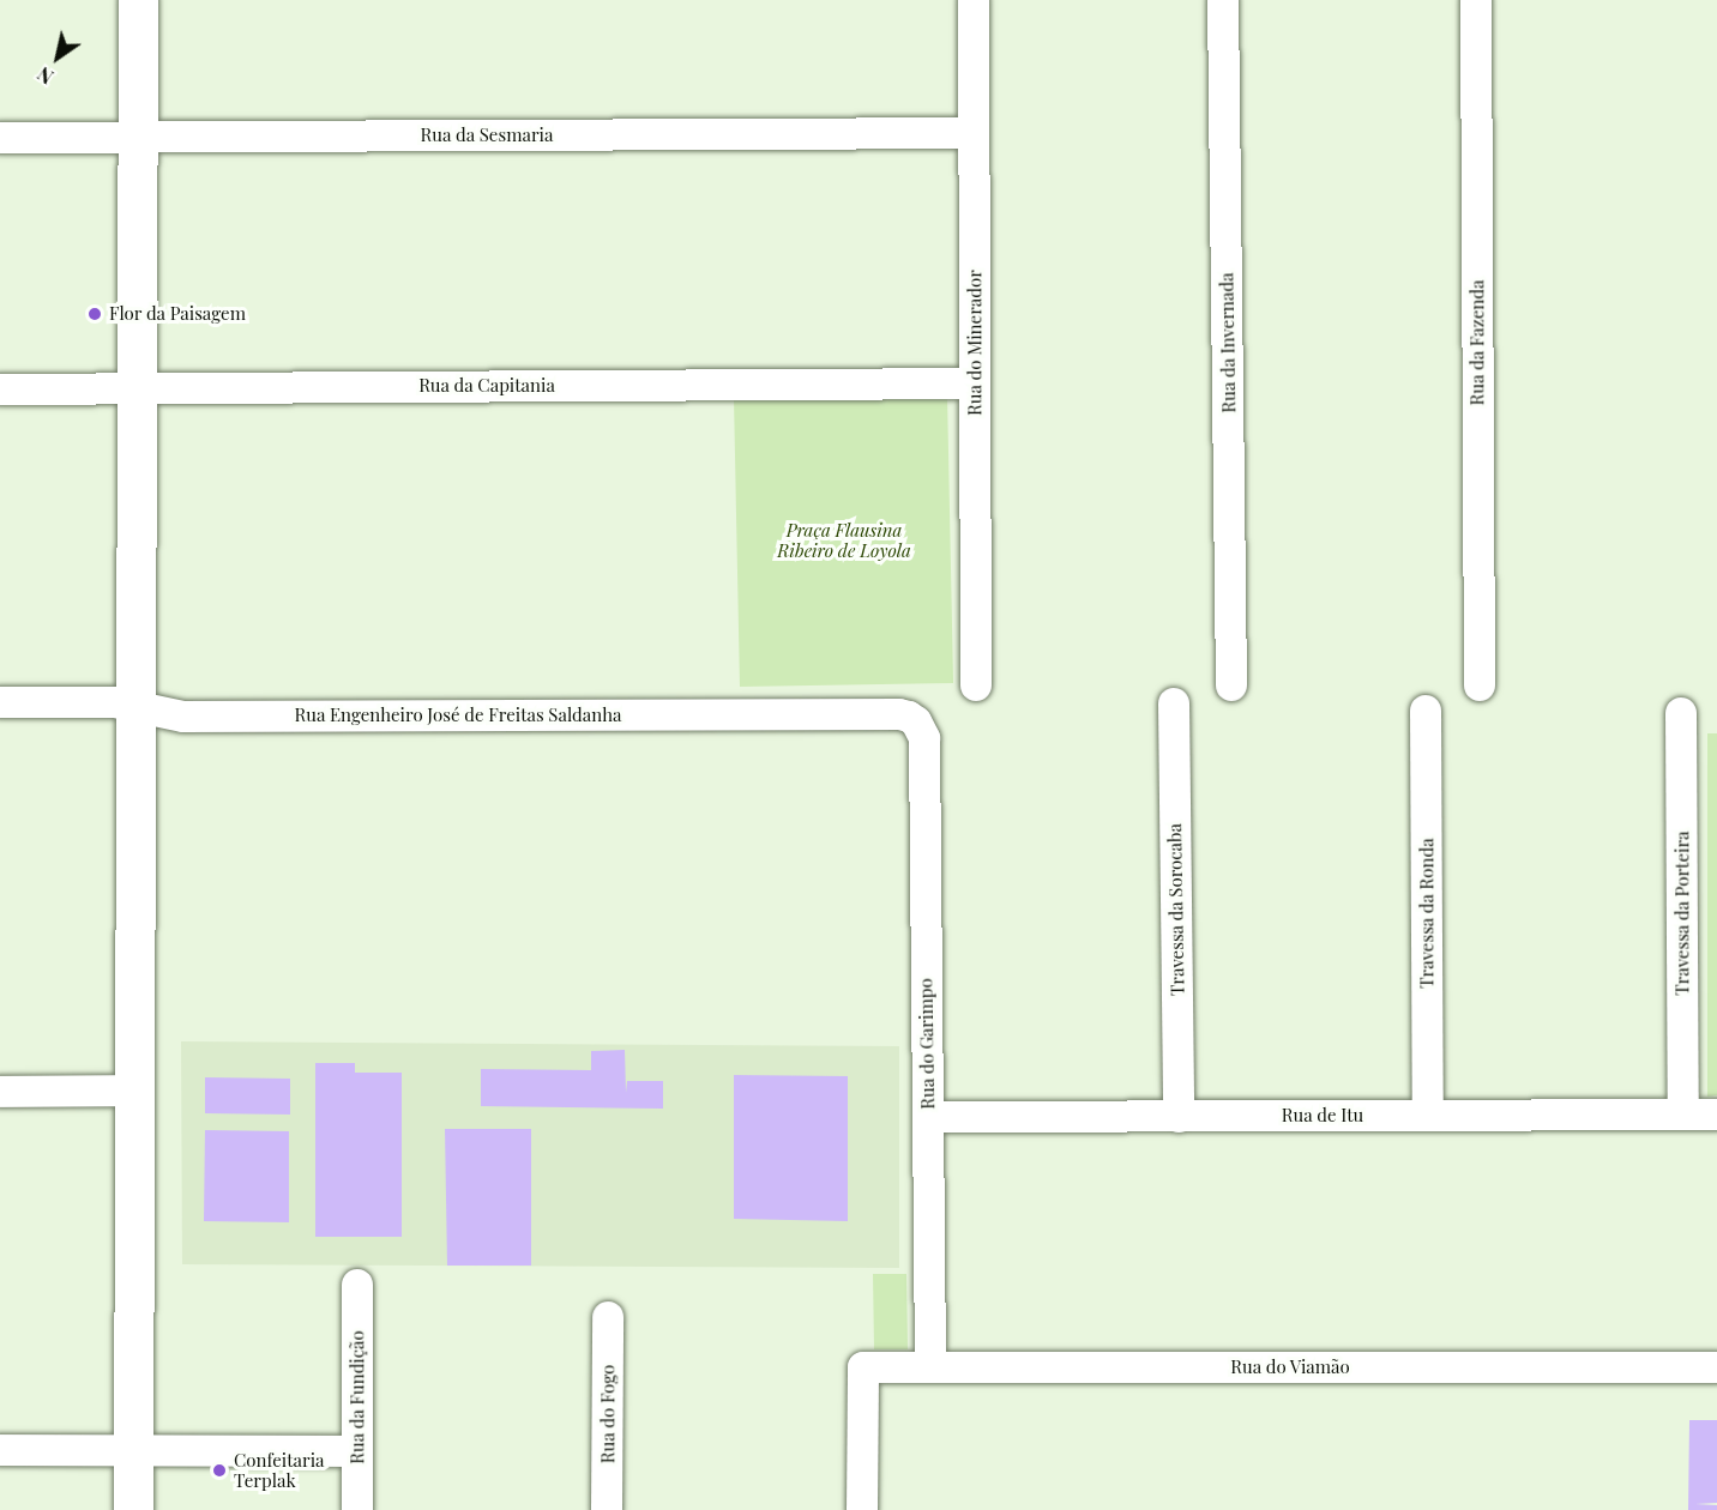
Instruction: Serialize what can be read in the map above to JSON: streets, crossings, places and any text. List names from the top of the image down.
{
  "streets": {
    "street": [
      "Rua da Sesmaria",
      "Rua do Minerador",
      "Rua da Invernada",
      "Rua da Fazenda",
      "Rua da Capitania",
      "Rua Engenheiro José de Freitas Saldanha",
      "Travessa da Sorocaba",
      "Travessa da Ronda",
      "Travessa da Porteira",
      "Rua do Garimpo",
      "Rua de Itu",
      "Rua do Viamão",
      "Rua da Fundição",
      "Rua do Fogo"
    ]
  },
  "crossings": [
    ["Rua da Sesmaria", "Rua do Minerador"],
    ["Rua do Minerador", "Rua da Capitania"],
    ["Rua Engenheiro José de Freitas Saldanha", "Rua do Garimpo"],
    ["Travessa da Sorocaba", "Rua de Itu"],
    ["Travessa da Ronda", "Rua de Itu"],
    ["Travessa da Porteira", "Rua de Itu"],
    ["Rua do Garimpo", "Rua de Itu"],
    ["Rua do Garimpo", "Rua do Viamão"]
  ],
  "parks": ["Praça Flausina Ribeiro de Loyola"],
  "places": ["Flor da Paisagem", "Confeitaria Terplak"],
  "north": "bottom left"
}
